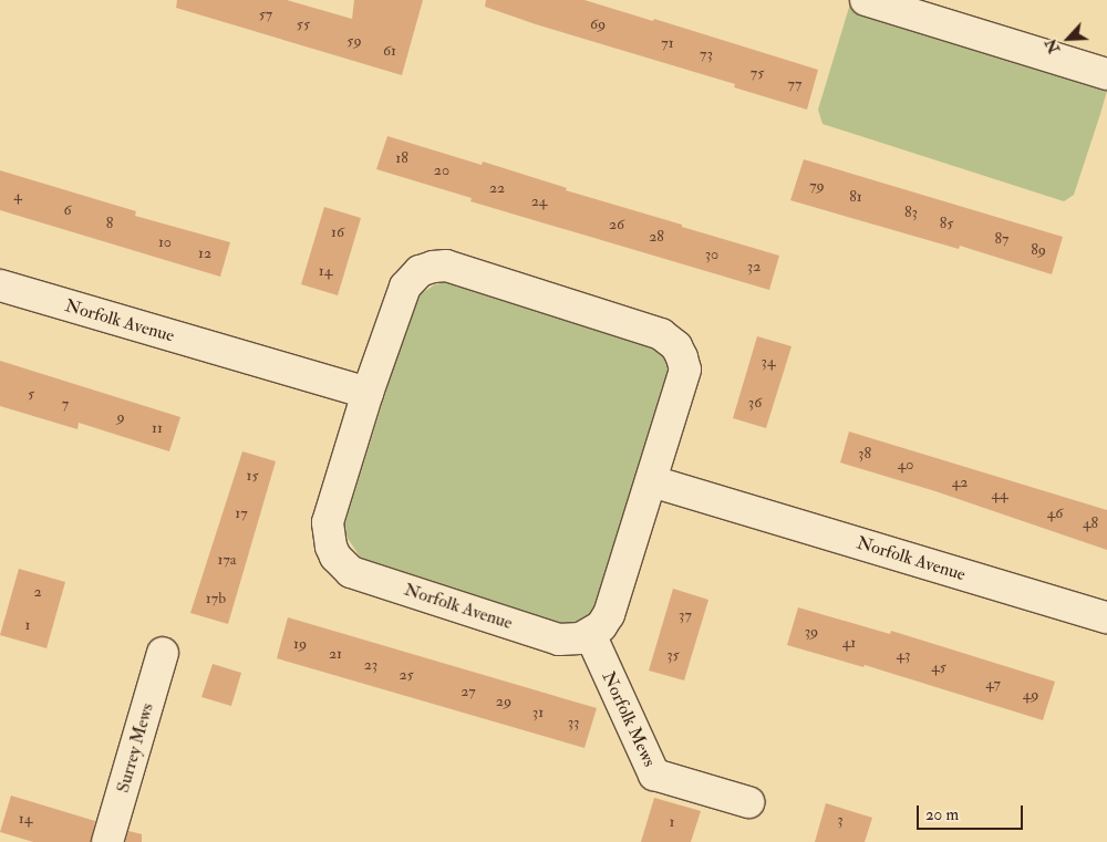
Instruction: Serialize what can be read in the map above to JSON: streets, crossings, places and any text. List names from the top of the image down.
{
  "streets": {
    "street": ["Norfolk Avenue", "Norfolk Mews", "Surrey Mews"]
  },
  "crossings": [
    ["Norfolk Avenue", "Norfolk Mews"]
  ],
  "house_numbers": [
    "57",
    "55",
    "69",
    "59",
    "71",
    "61",
    "73",
    "75",
    "77",
    "18",
    "20",
    "79",
    "22",
    "4",
    "81",
    "24",
    "6",
    "83",
    "8",
    "85",
    "26",
    "16",
    "28",
    "87",
    "10",
    "89",
    "12",
    "30",
    "32",
    "14",
    "34",
    "5",
    "36",
    "7",
    "9",
    "11",
    "38",
    "40",
    "15",
    "42",
    "44",
    "17",
    "46",
    "48",
    "17a",
    "2",
    "17b",
    "37",
    "1",
    "39",
    "41",
    "19",
    "21",
    "35",
    "43",
    "23",
    "45",
    "25",
    "47",
    "27",
    "49",
    "29",
    "31",
    "33",
    "14",
    "3",
    "1"
  ],
  "scale_bar": "20 m",
  "north": "bottom left"
}
